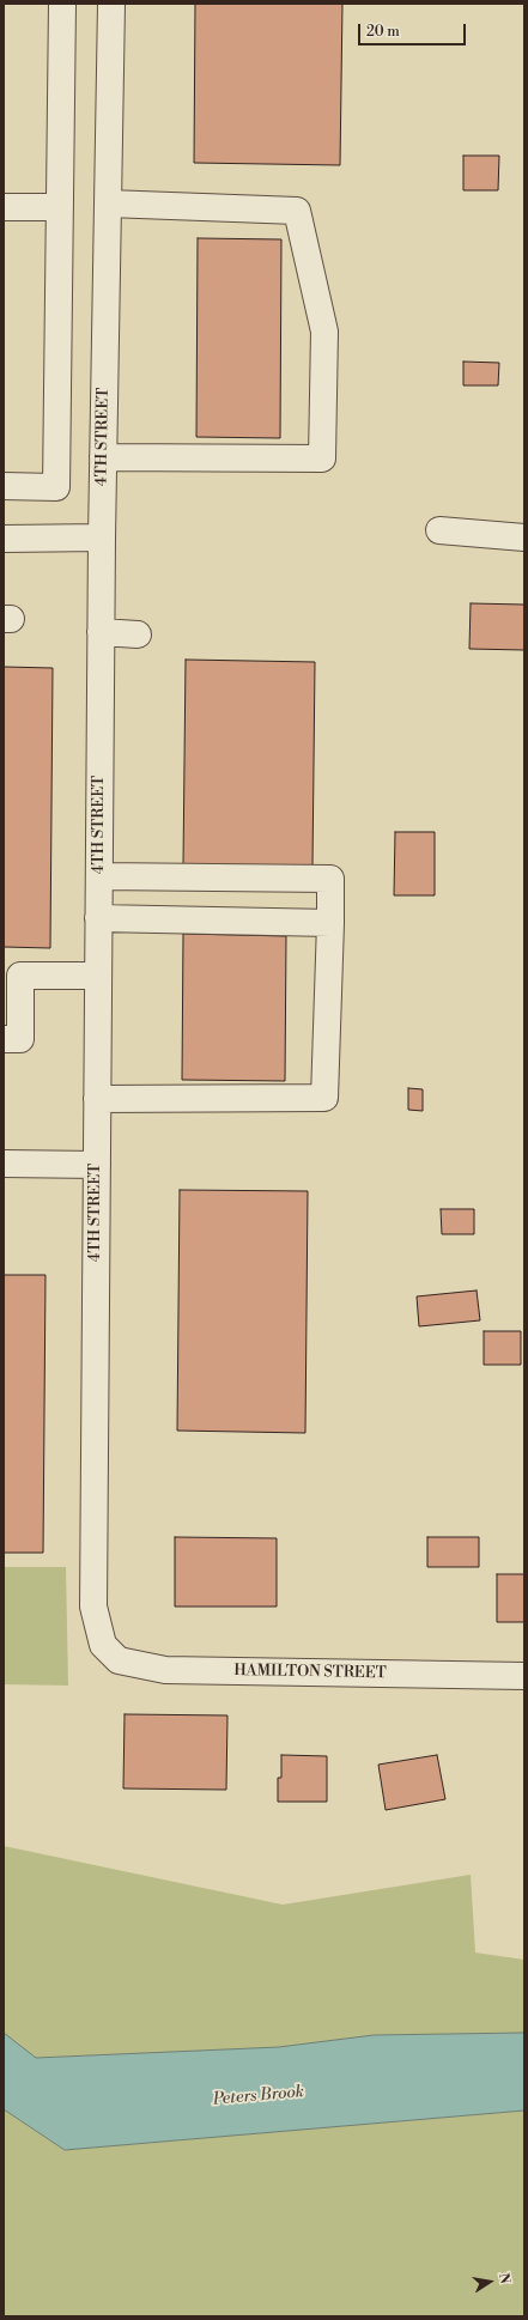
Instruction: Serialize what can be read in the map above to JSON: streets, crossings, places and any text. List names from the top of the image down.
{
  "streets": {
    "street": ["4TH STREET", "HAMILTON STREET"]
  },
  "crossings": [
    ["4TH STREET", "HAMILTON STREET"]
  ],
  "water": ["Peters Brook"],
  "scale_bar": "20 m",
  "north": "right"
}
